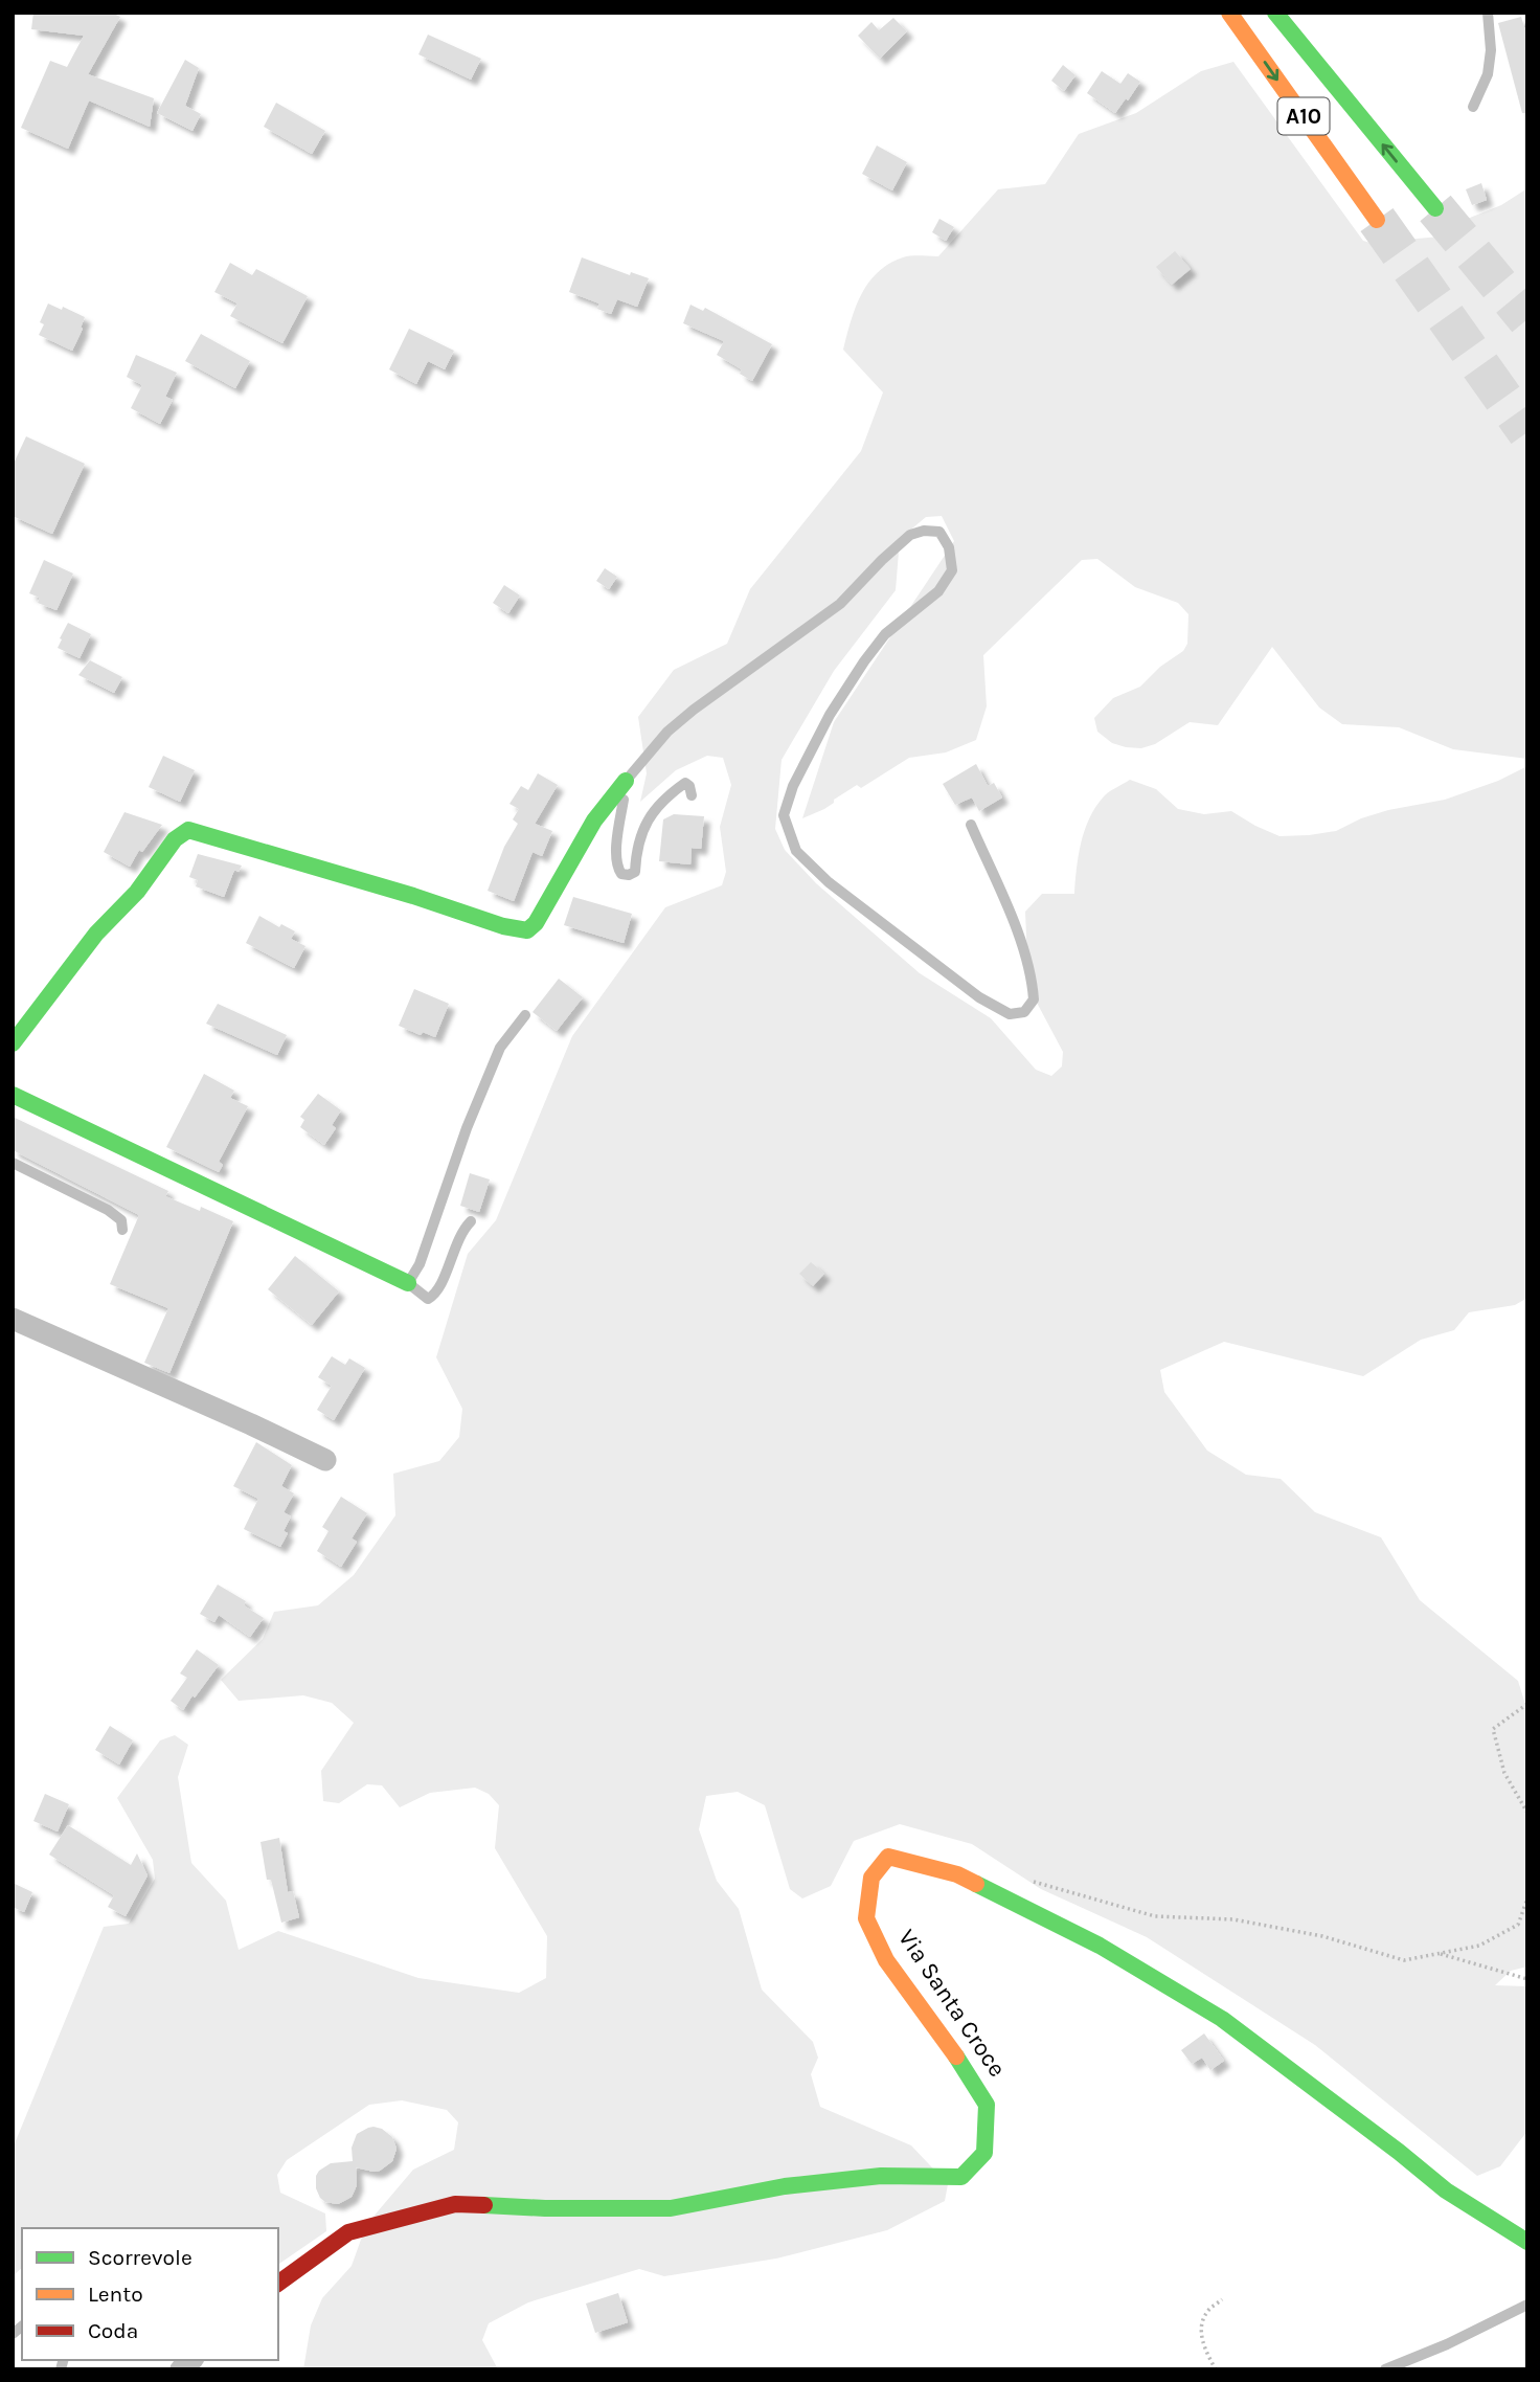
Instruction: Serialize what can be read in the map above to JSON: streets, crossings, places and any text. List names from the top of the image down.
{
  "streets": {
    "main road": ["A10", "Via Santa Croce"]
  },
  "legend": ["Scorrevole", "Lento", "Coda"]
}
